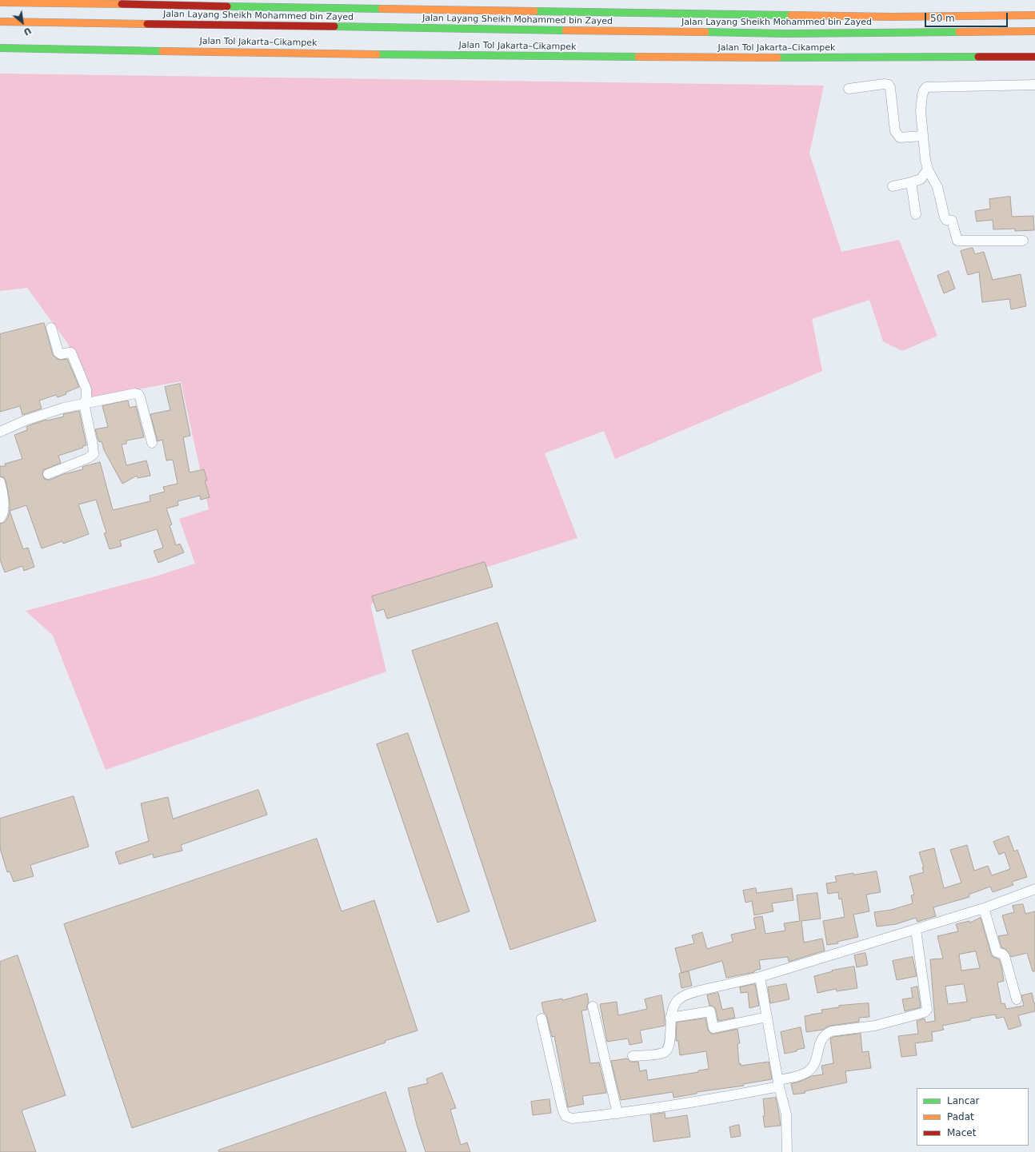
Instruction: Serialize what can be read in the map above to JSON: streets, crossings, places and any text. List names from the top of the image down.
{
  "streets": {
    "highway": ["Jalan Layang Sheikh Mohammed bin Zayed", "Jalan Tol Jakarta–Cikampek"]
  },
  "legend": ["Lancar", "Padat", "Macet"],
  "scale_bar": "50 m",
  "north": "bottom right"
}
